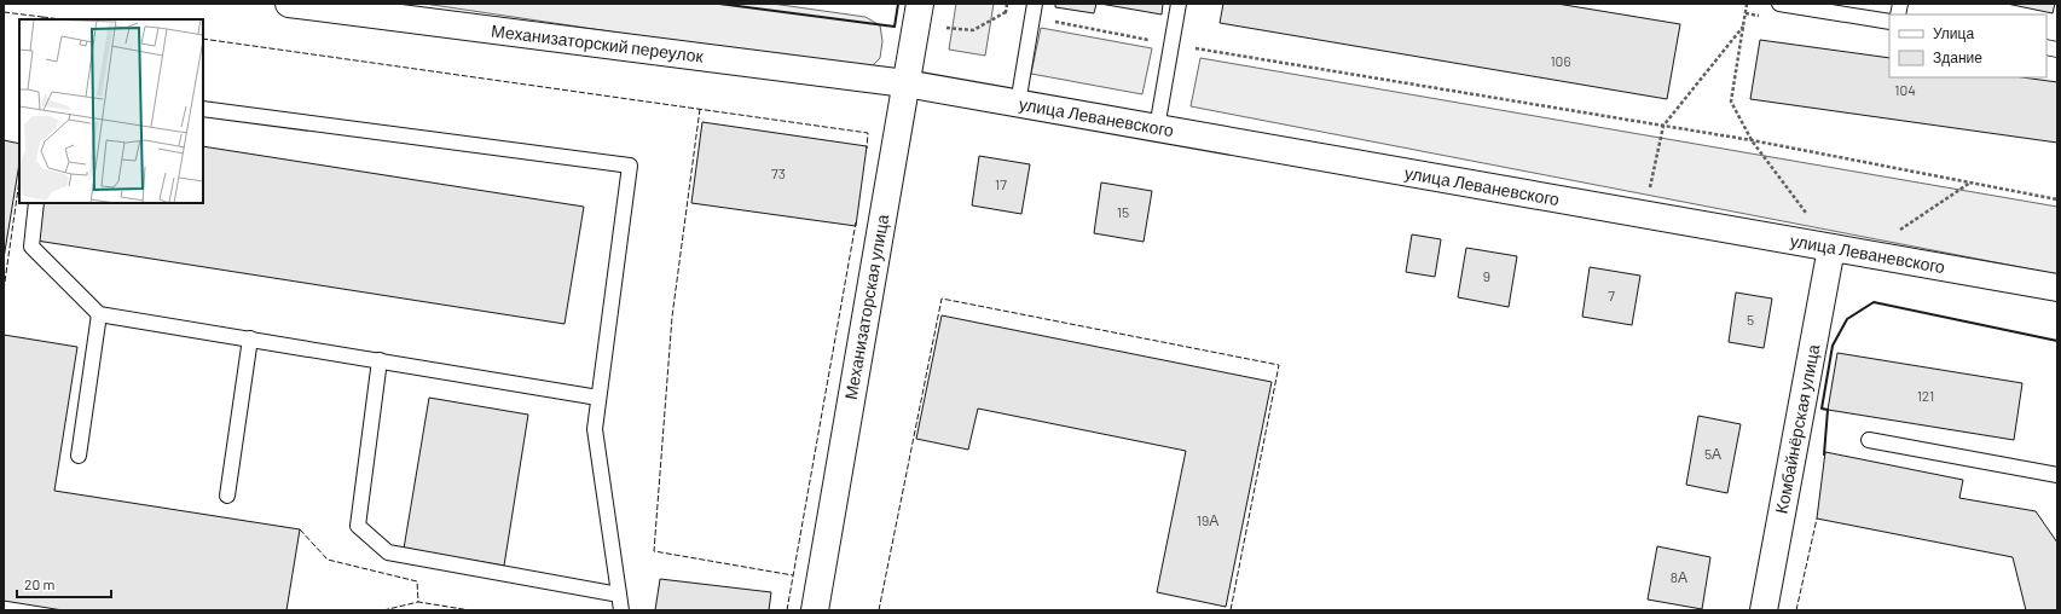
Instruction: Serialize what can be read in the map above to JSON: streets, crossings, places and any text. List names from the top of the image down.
{
  "streets": {
    "street": [
      "Механизаторский переулок",
      "улица Леваневского",
      "Механизаторская улица",
      "Комбайнёрская улица"
    ]
  },
  "crossings": [
    ["Механизаторский переулок", "улица Леваневского"],
    ["Механизаторский переулок", "Механизаторская улица"],
    ["улица Леваневского", "Механизаторская улица"],
    ["улица Леваневского", "Комбайнёрская улица"]
  ],
  "house_numbers": [
    "106",
    "104",
    "73",
    "17",
    "15",
    "9",
    "7",
    "5",
    "121",
    "5А",
    "19А",
    "8А"
  ],
  "legend": ["Улица", "Здание"],
  "scale_bar": "20 m"
}
